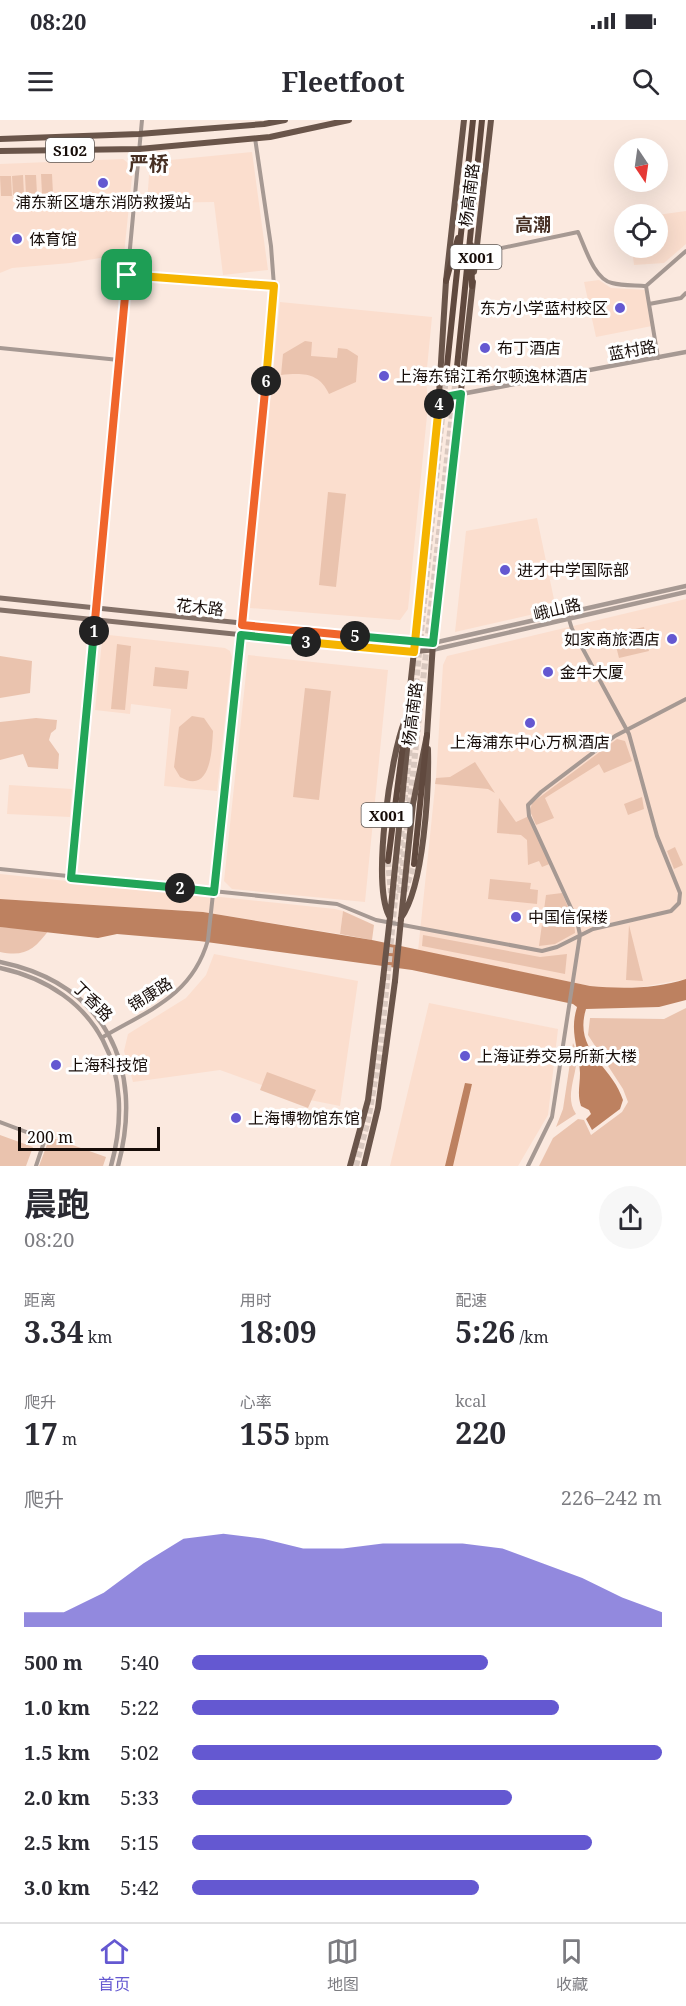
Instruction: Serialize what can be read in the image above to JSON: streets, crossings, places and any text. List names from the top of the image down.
{
  "streets": {
    "highway": ["杨高南路", "X001"],
    "main road": ["S102", "花木路"],
    "street": [
      "蓝村路",
      "峨山路",
      "锦康路",
      "丁香路"
    ]
  },
  "crossings": [
    ["S102", "锦康路"],
    ["杨高南路", "X001"],
    ["杨高南路", "蓝村路"],
    ["杨高南路", "花木路"],
    ["杨高南路", "峨山路"],
    ["花木路", "峨山路"],
    ["花木路", "锦康路"],
    ["锦康路", "丁香路"]
  ],
  "districts": ["严桥", "高潮"],
  "places": [
    "浦东新区塘东消防救援站",
    "体育馆",
    "东方小学蓝村校区",
    "布丁酒店",
    "上海东锦江希尔顿逸林酒店",
    "进才中学国际部",
    "如家商旅酒店",
    "金牛大厦",
    "上海浦东中心万枫酒店",
    "中国信保楼",
    "上海证券交易所新大楼",
    "上海科技馆",
    "上海博物馆东馆"
  ],
  "scale_bar": "200 m",
  "north": "bottom",
  "page": {
    "status": "08:20",
    "header": "Fleetfoot",
    "pins": [
      "6",
      "4",
      "1",
      "5",
      "3",
      "2"
    ],
    "scale": "200 m",
    "heading": ["晨跑", "08:20"],
    "stats": [
      ["距离", "3.34 km"],
      ["用时", "18:09"],
      ["配速", "5:26 /km"],
      ["爬升", "17 m"],
      ["心率", "155 bpm"],
      ["kcal", "220"]
    ],
    "chart": ["爬升", "226–242 m"],
    "list": [
      {
        "name": "500 m",
        "note": "5:40"
      },
      {
        "name": "1.0 km",
        "note": "5:22"
      },
      {
        "name": "1.5 km",
        "note": "5:02"
      },
      {
        "name": "2.0 km",
        "note": "5:33"
      },
      {
        "name": "2.5 km",
        "note": "5:15"
      },
      {
        "name": "3.0 km",
        "note": "5:42"
      }
    ],
    "tabs": ["首页", "地图", "收藏"]
  }
}
